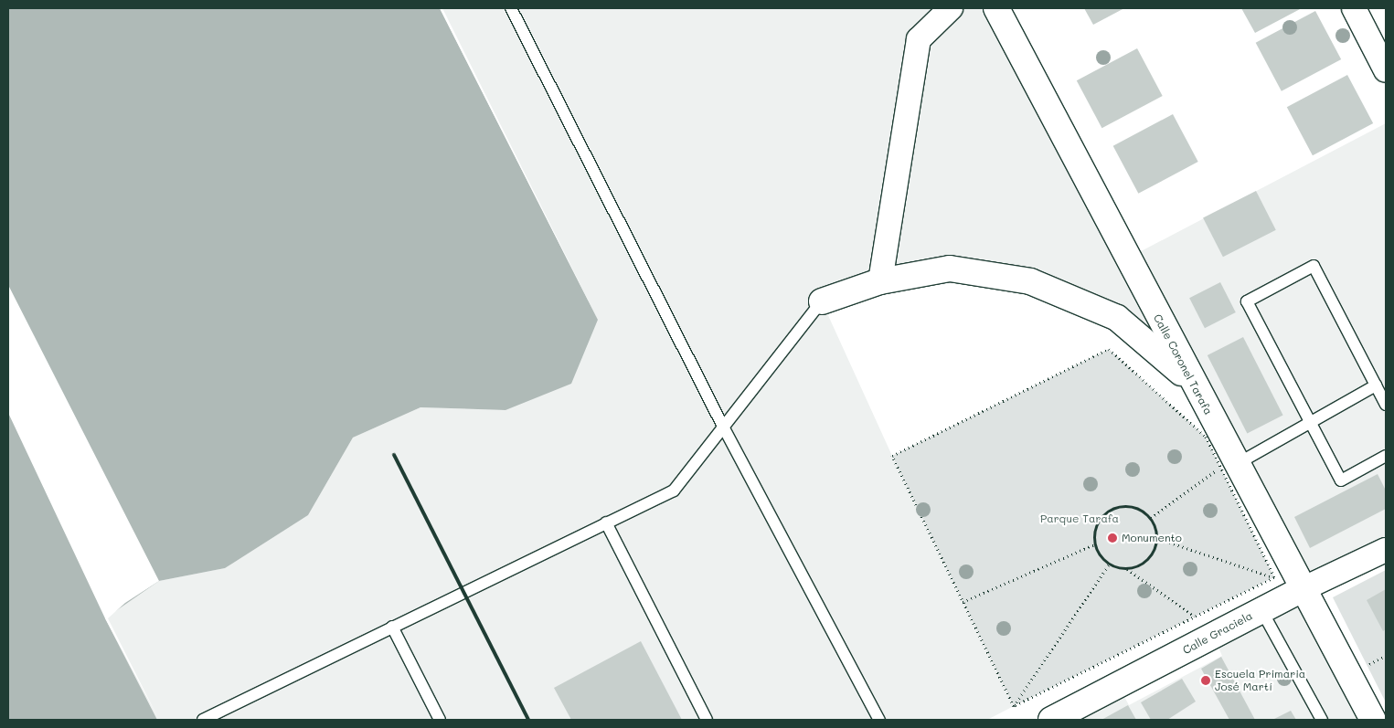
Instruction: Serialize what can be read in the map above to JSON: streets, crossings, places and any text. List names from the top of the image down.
{
  "streets": {
    "street": ["Calle Coronel Tarafa", "Calle Graciela"]
  },
  "crossings": [
    ["Calle Coronel Tarafa", "Calle Graciela"]
  ],
  "parks": ["Parque Tarafa"],
  "places": ["Monumento", "Escuela Primaria José Martí"]
}
